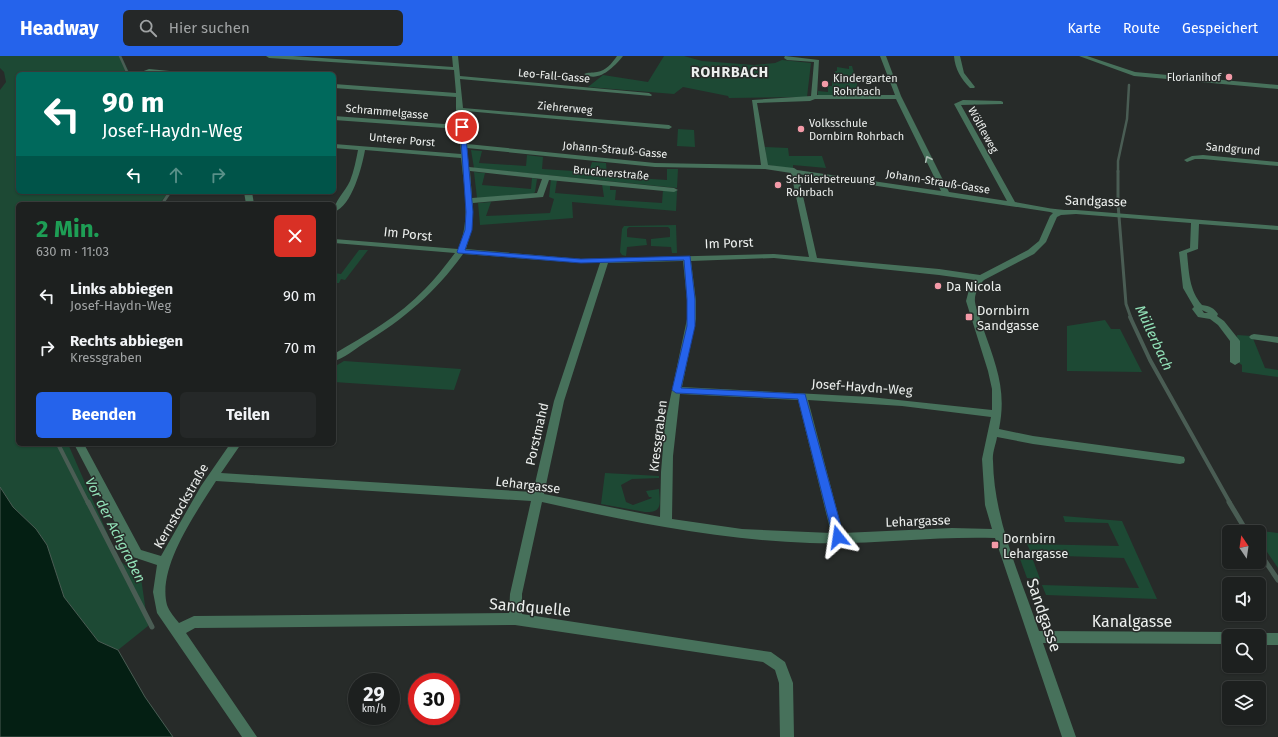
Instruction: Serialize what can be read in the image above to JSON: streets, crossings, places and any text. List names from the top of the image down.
{
  "streets": {
    "street": [
      "Leo-Fall-Gasse",
      "Ziehrerweg",
      "Schrammelgasse",
      "Wölfleweg",
      "Unterer Porst",
      "Sandgrund",
      "Johann-Strauß-Gasse",
      "Brucknerstraße",
      "Sandgasse",
      "Im Porst",
      "Josef-Haydn-Weg",
      "Porstmahd",
      "Kressgraben",
      "Lehargasse",
      "Kernstockstraße",
      "Sandquelle",
      "Kanalgasse"
    ]
  },
  "crossings": [
    ["Wölfleweg", "Johann-Strauß-Gasse"],
    ["Johann-Strauß-Gasse", "Sandgasse"],
    ["Sandgasse", "Im Porst"],
    ["Sandgasse", "Josef-Haydn-Weg"],
    ["Sandgasse", "Lehargasse"],
    ["Sandgasse", "Kanalgasse"],
    ["Im Porst", "Porstmahd"],
    ["Im Porst", "Kressgraben"],
    ["Josef-Haydn-Weg", "Kressgraben"],
    ["Porstmahd", "Lehargasse"],
    ["Porstmahd", "Sandquelle"],
    ["Kressgraben", "Lehargasse"],
    ["Lehargasse", "Kernstockstraße"],
    ["Kernstockstraße", "Sandquelle"]
  ],
  "districts": ["ROHRBACH"],
  "water": ["Müllerbach", "Vor der Achgraben"],
  "places": {
    "other": [
      "Florianihof",
      "Kindergarten Rohrbach",
      "Volksschule Dornbirn Rohrbach",
      "Schülerbetreuung Rohrbach",
      "Da Nicola"
    ],
    "transit": ["Dornbirn Sandgasse", "Dornbirn Lehargasse"]
  },
  "north": "top",
  "page": {
    "header": "Headway",
    "search": "Hier suchen",
    "nav": ["Karte", "Route", "Gespeichert"],
    "turn": ["90 m", "Josef-Haydn-Weg"],
    "heading": ["2 Min.", "630 m · 11:03"],
    "list": [
      {
        "name": "Links abbiegen",
        "note": "Josef-Haydn-Weg",
        "value": "90 m"
      },
      {
        "name": "Rechts abbiegen",
        "note": "Kressgraben",
        "value": "70 m"
      }
    ],
    "buttons": ["Beenden", "Teilen"],
    "speed": "29 km/h",
    "limit": "30"
  }
}
